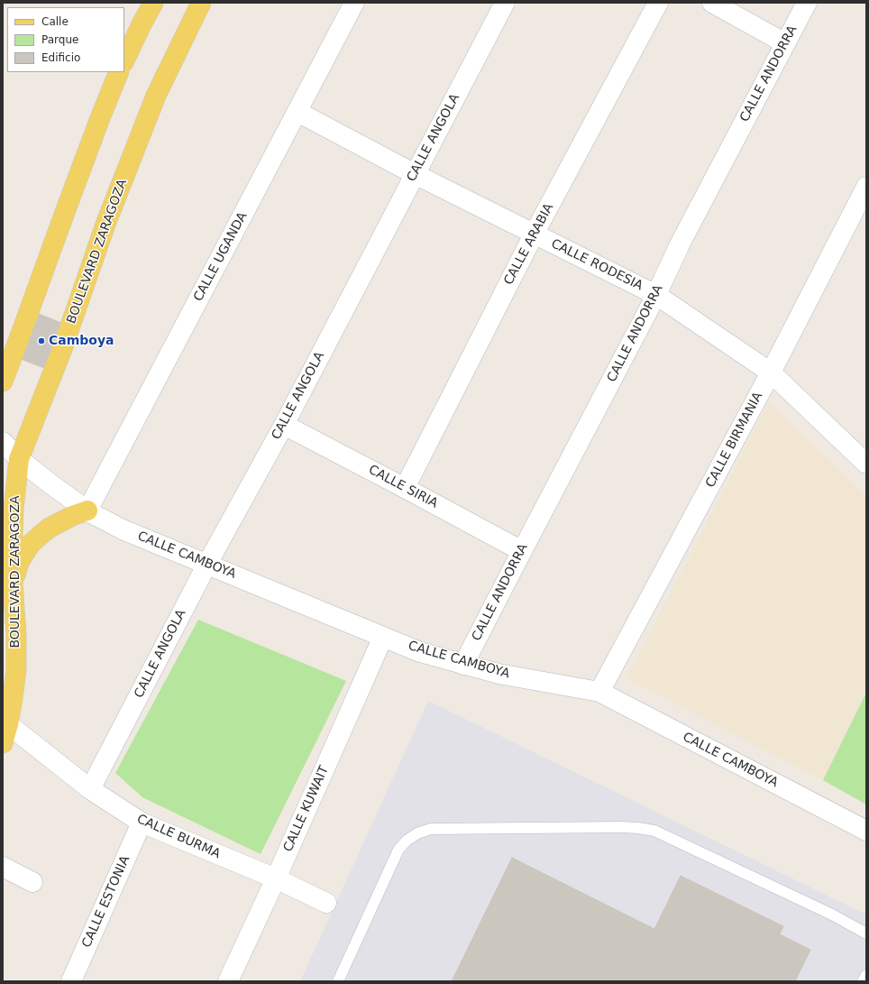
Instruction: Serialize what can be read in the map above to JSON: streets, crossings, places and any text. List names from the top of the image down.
{
  "streets": {
    "main road": ["BOULEVARD ZARAGOZA"],
    "street": [
      "CALLE ANDORRA",
      "CALLE ANGOLA",
      "CALLE ARABIA",
      "CALLE UGANDA",
      "CALLE RODESIA",
      "CALLE BIRMANIA",
      "CALLE SIRIA",
      "CALLE CAMBOYA",
      "CALLE KUWAIT",
      "CALLE BURMA",
      "CALLE ESTONIA"
    ]
  },
  "crossings": [
    ["CALLE ANDORRA", "CALLE RODESIA"],
    ["CALLE ANDORRA", "CALLE SIRIA"],
    ["CALLE ANDORRA", "CALLE CAMBOYA"],
    ["CALLE ANGOLA", "CALLE RODESIA"],
    ["CALLE ANGOLA", "CALLE SIRIA"],
    ["CALLE ANGOLA", "CALLE CAMBOYA"],
    ["CALLE ANGOLA", "CALLE BURMA"],
    ["CALLE ARABIA", "CALLE RODESIA"],
    ["CALLE ARABIA", "CALLE SIRIA"],
    ["BOULEVARD ZARAGOZA", "CALLE CAMBOYA"],
    ["BOULEVARD ZARAGOZA", "CALLE BURMA"],
    ["CALLE UGANDA", "CALLE RODESIA"],
    ["CALLE UGANDA", "CALLE CAMBOYA"],
    ["CALLE RODESIA", "CALLE BIRMANIA"],
    ["CALLE BIRMANIA", "CALLE CAMBOYA"],
    ["CALLE CAMBOYA", "CALLE KUWAIT"],
    ["CALLE KUWAIT", "CALLE BURMA"],
    ["CALLE BURMA", "CALLE ESTONIA"]
  ],
  "places": ["Camboya"],
  "legend": ["Calle", "Parque", "Edificio"]
}
